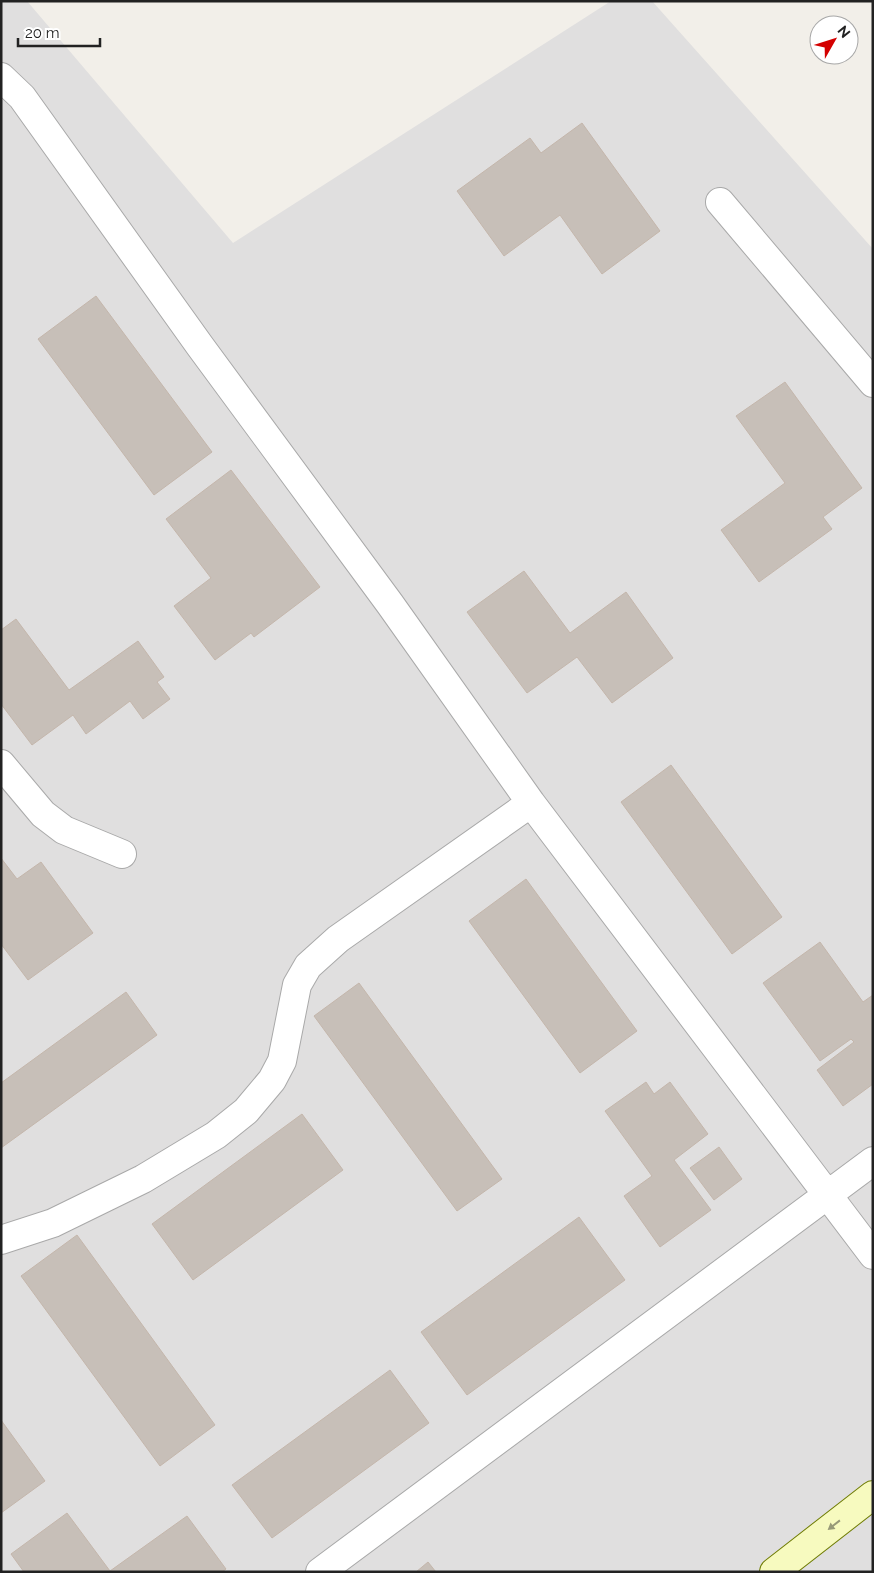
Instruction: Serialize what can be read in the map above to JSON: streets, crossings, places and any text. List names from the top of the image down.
{
  "scale_bar": "20 m",
  "north": "top right"
}
